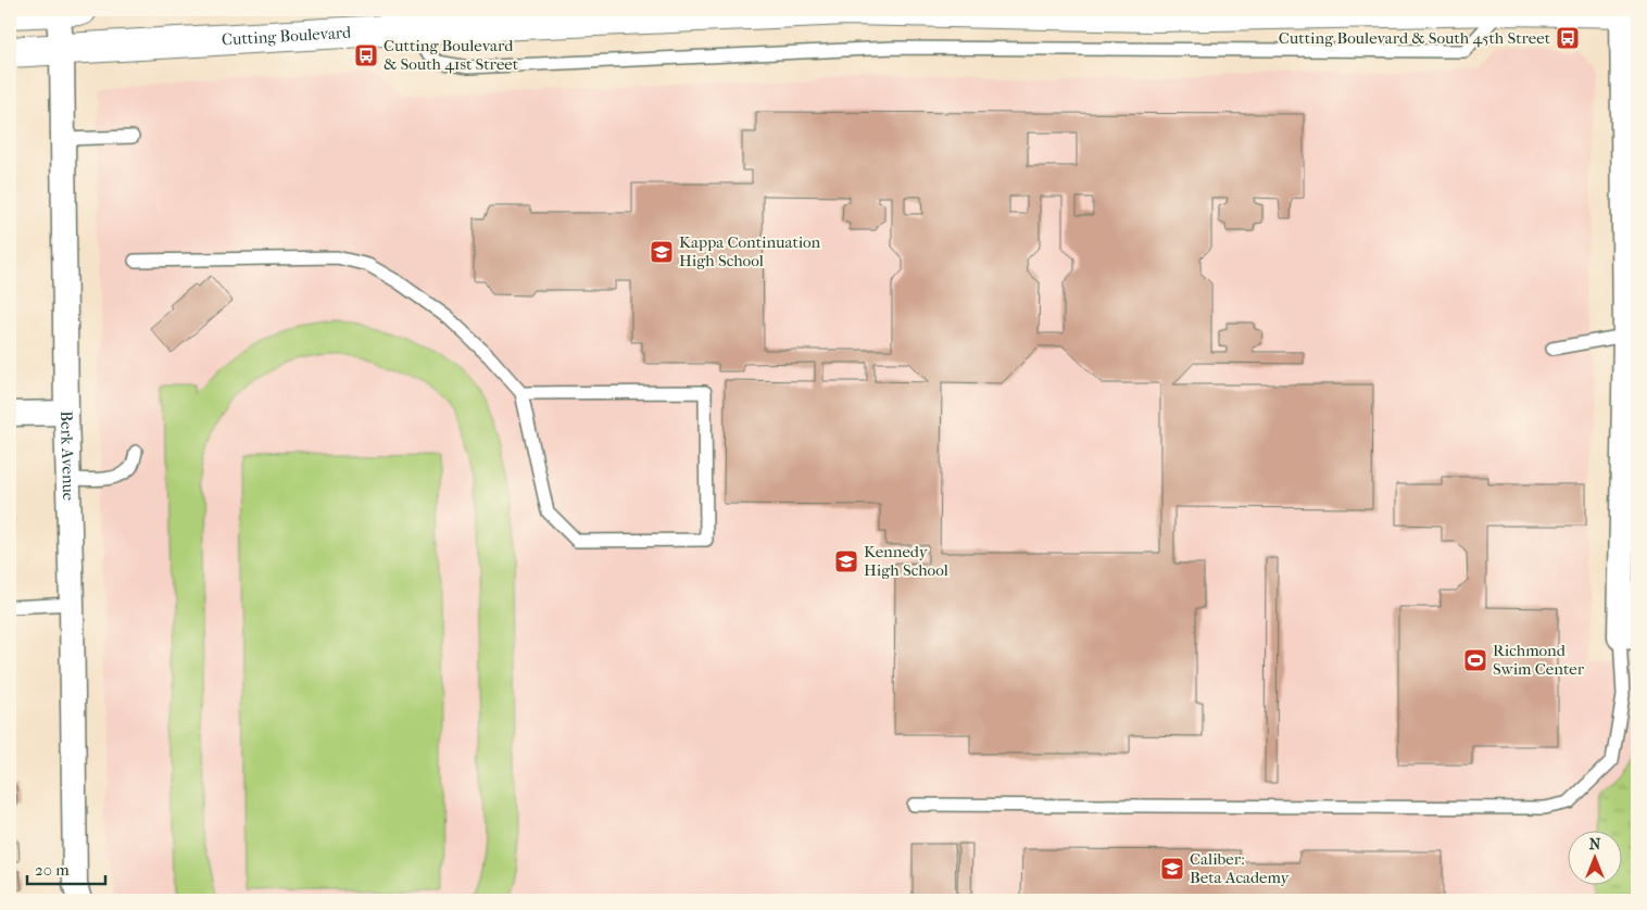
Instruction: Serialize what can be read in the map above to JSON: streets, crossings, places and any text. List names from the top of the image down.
{
  "streets": {
    "main road": ["Cutting Boulevard"],
    "street": ["Berk Avenue"]
  },
  "crossings": [
    ["Cutting Boulevard", "Berk Avenue"]
  ],
  "places": {
    "bus stop": ["Cutting Boulevard & South 45th Street", "Cutting Boulevard & South 41st Street"],
    "school or university": ["Kappa Continuation High School", "Kennedy High School", "Caliber: Beta Academy"],
    "sports": ["Richmond Swim Center"]
  },
  "scale_bar": "20 m",
  "north": "top"
}
